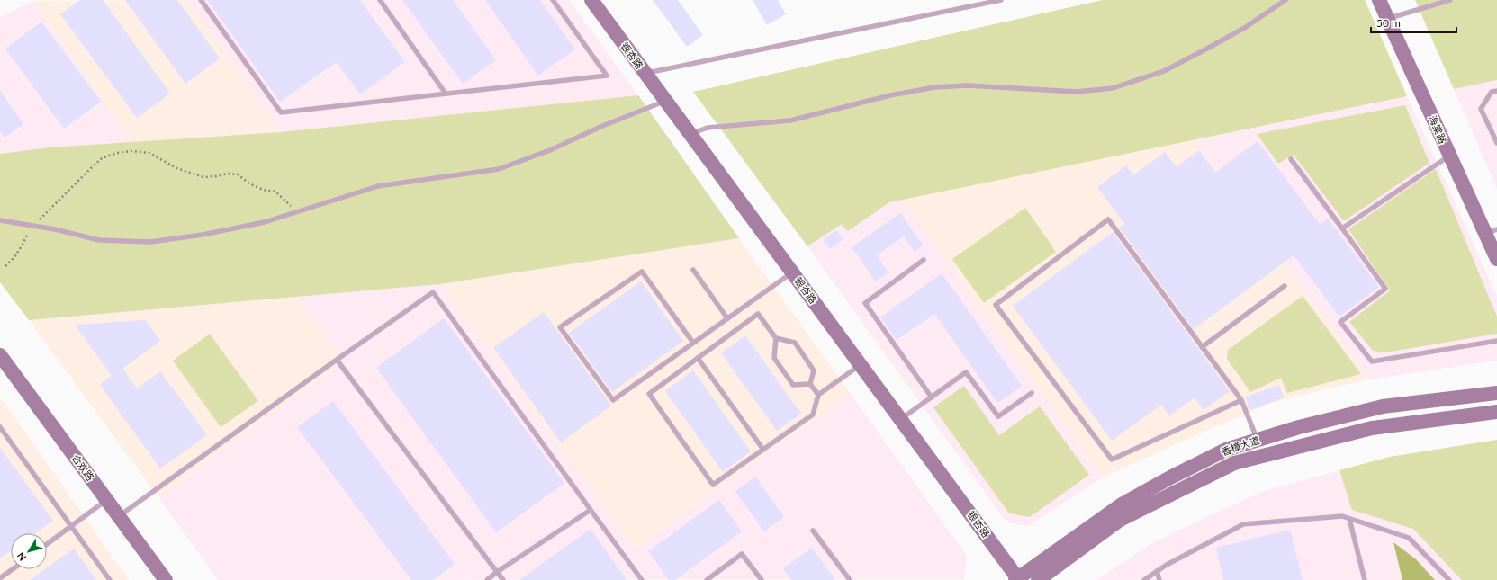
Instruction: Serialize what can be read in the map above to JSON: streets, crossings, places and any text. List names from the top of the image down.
{
  "streets": {
    "street": [
      "银杏路",
      "海棠路",
      "香樟大道",
      "合欢路"
    ]
  },
  "crossings": [
    ["银杏路", "香樟大道"]
  ],
  "scale_bar": "50 m",
  "north": "bottom left"
}
